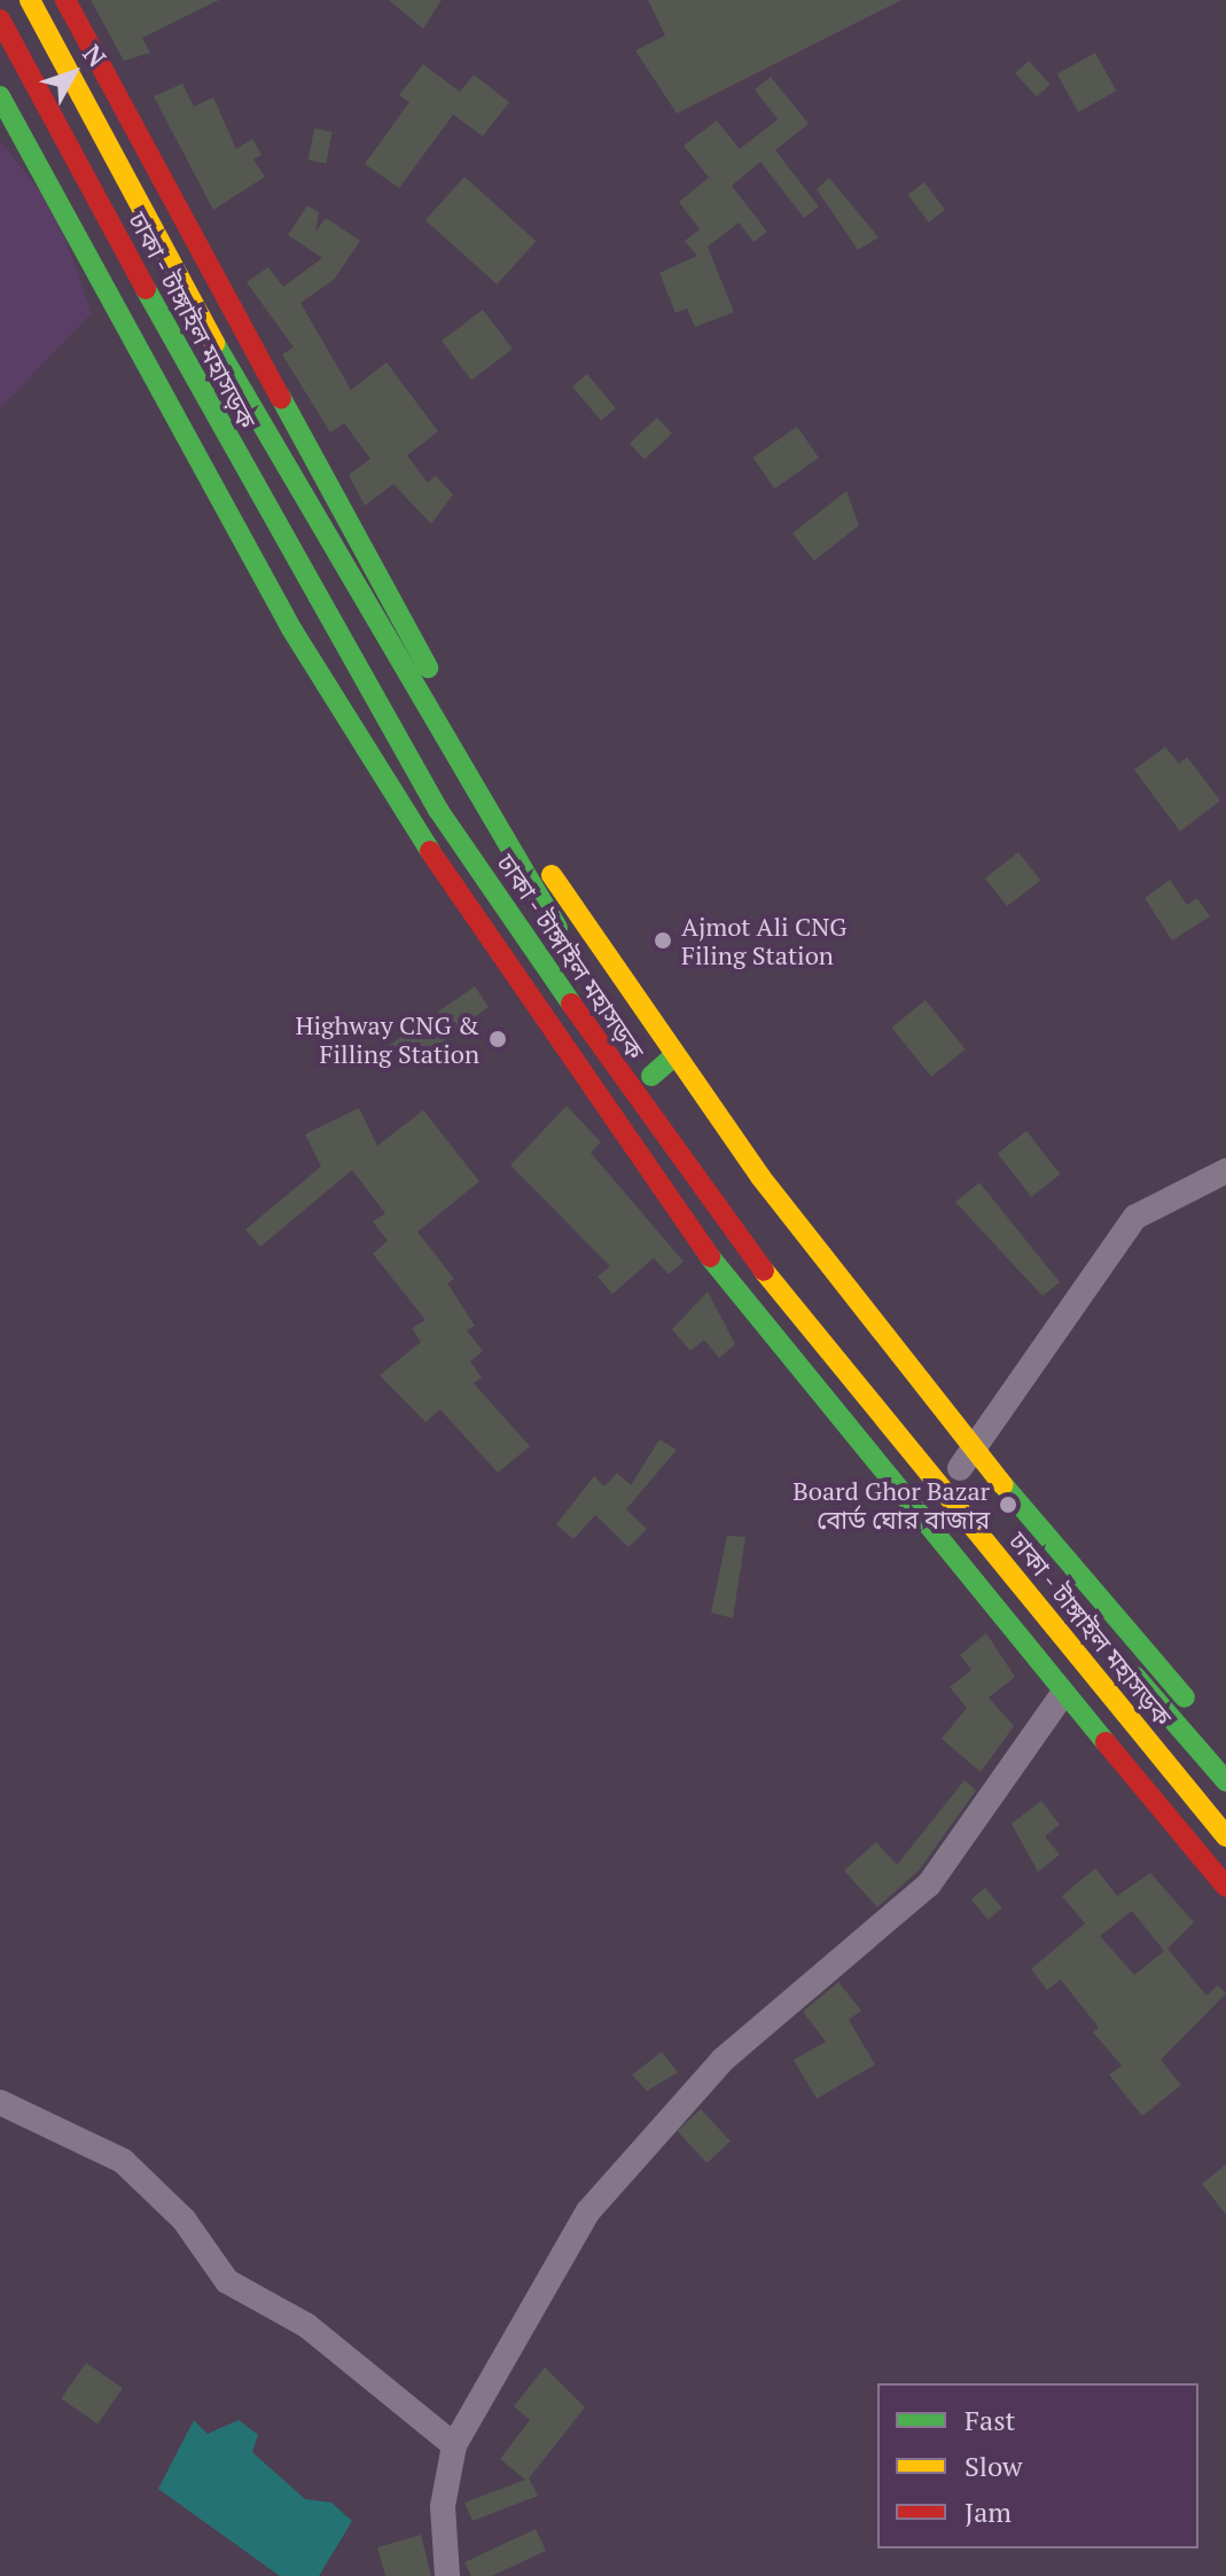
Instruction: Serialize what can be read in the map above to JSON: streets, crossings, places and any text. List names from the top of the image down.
{
  "streets": {
    "main road": ["ঢাকা - টাঙ্গাইল মহাসড়ক"]
  },
  "places": ["Ajmot Ali CNG Filing Station", "Highway CNG & Filling Station", "Board Ghor Bazar বোর্ড ঘোর বাজার"],
  "legend": ["Fast", "Slow", "Jam"],
  "north": "top right"
}
